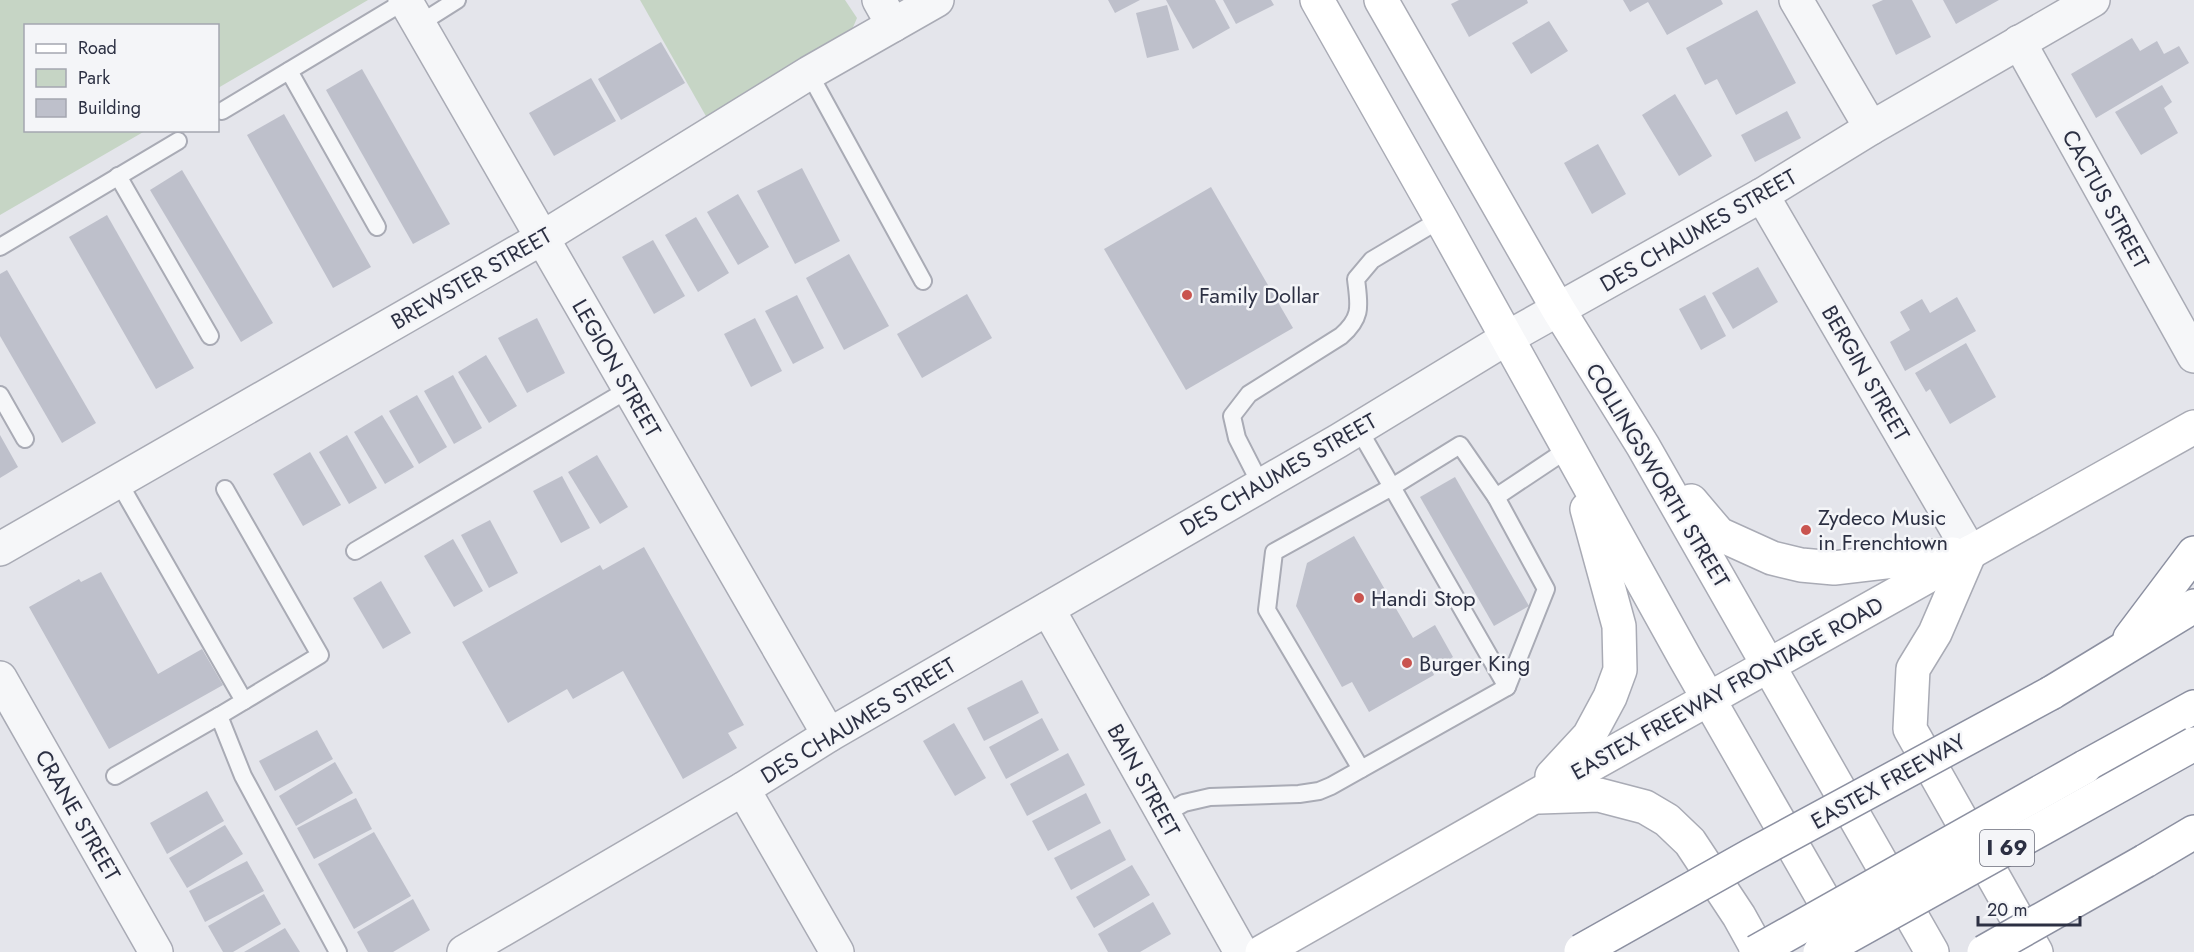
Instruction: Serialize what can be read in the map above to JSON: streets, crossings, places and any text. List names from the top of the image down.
{
  "streets": {
    "main road": [
      "COLLINGSWORTH STREET",
      "EASTEX FREEWAY FRONTAGE ROAD",
      "EASTEX FREEWAY",
      "I 69"
    ],
    "street": [
      "CACTUS STREET",
      "DES CHAUMES STREET",
      "BREWSTER STREET",
      "LEGION STREET",
      "BERGIN STREET",
      "BAIN STREET",
      "CRANE STREET"
    ]
  },
  "crossings": [
    ["CACTUS STREET", "DES CHAUMES STREET"],
    ["DES CHAUMES STREET", "LEGION STREET"],
    ["DES CHAUMES STREET", "BERGIN STREET"],
    ["DES CHAUMES STREET", "COLLINGSWORTH STREET"],
    ["DES CHAUMES STREET", "BAIN STREET"],
    ["BREWSTER STREET", "LEGION STREET"],
    ["BERGIN STREET", "EASTEX FREEWAY FRONTAGE ROAD"],
    ["COLLINGSWORTH STREET", "EASTEX FREEWAY FRONTAGE ROAD"]
  ],
  "places": [
    "Family Dollar",
    "Zydeco Music in Frenchtown",
    "Handi Stop",
    "Burger King"
  ],
  "legend": ["Road", "Park", "Building"],
  "scale_bar": "20 m"
}
